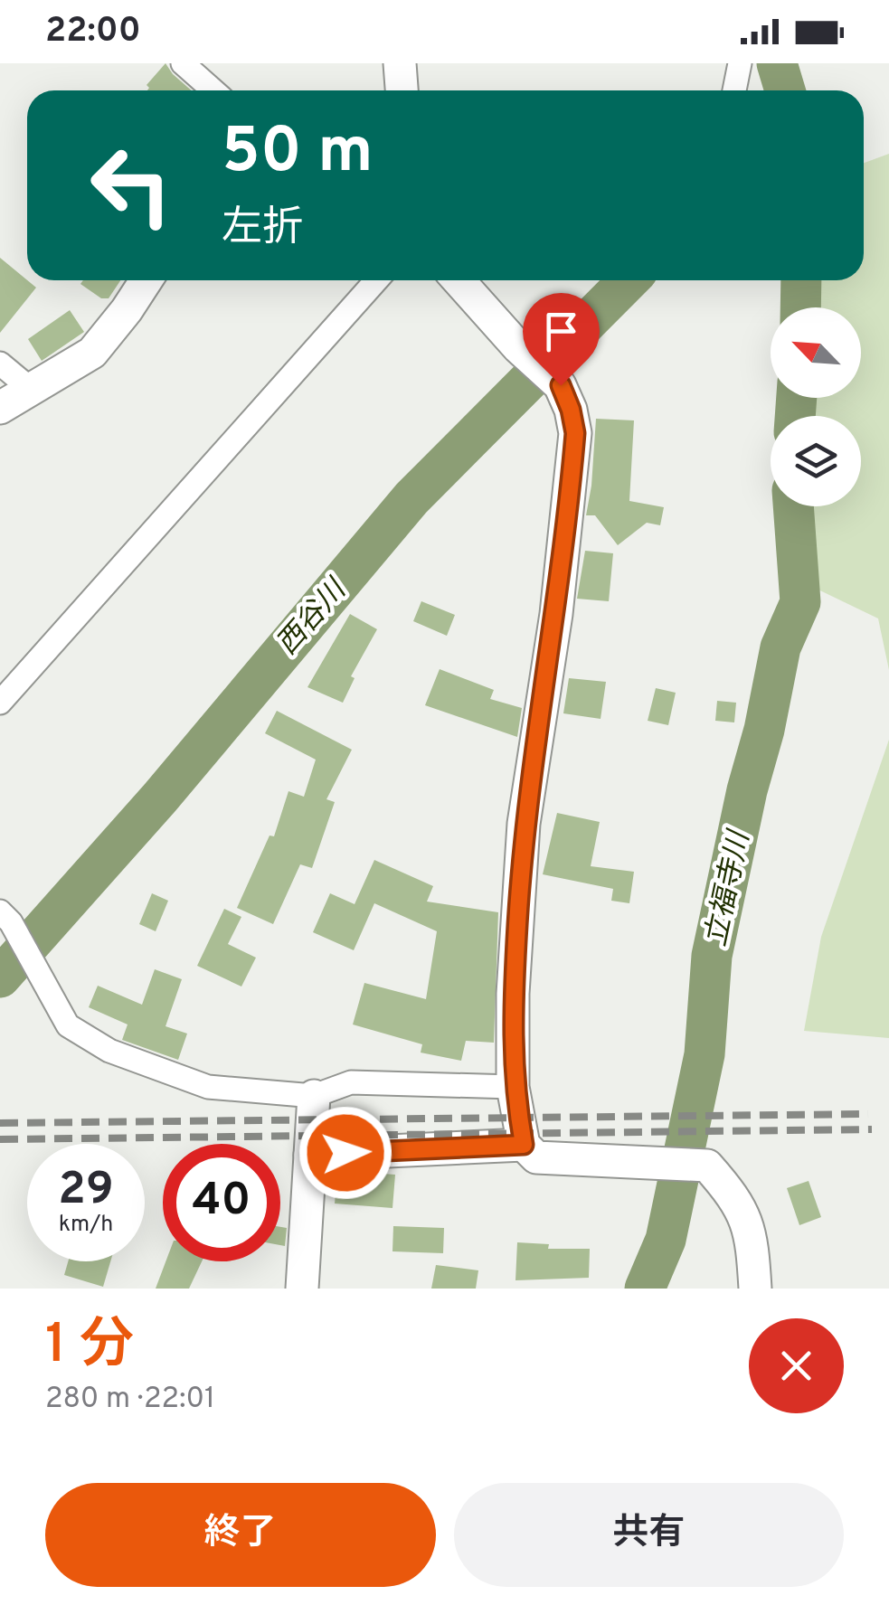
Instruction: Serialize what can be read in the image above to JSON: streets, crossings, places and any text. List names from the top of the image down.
{
  "water": ["西谷川", "立福寺川"],
  "north": "top left",
  "page": {
    "status": "22:00",
    "turn": ["50 m", "左折"],
    "speed": "29 km/h",
    "limit": "40",
    "heading": ["1 分", "280 m · 22:01"],
    "buttons": ["終了", "共有"]
  }
}
